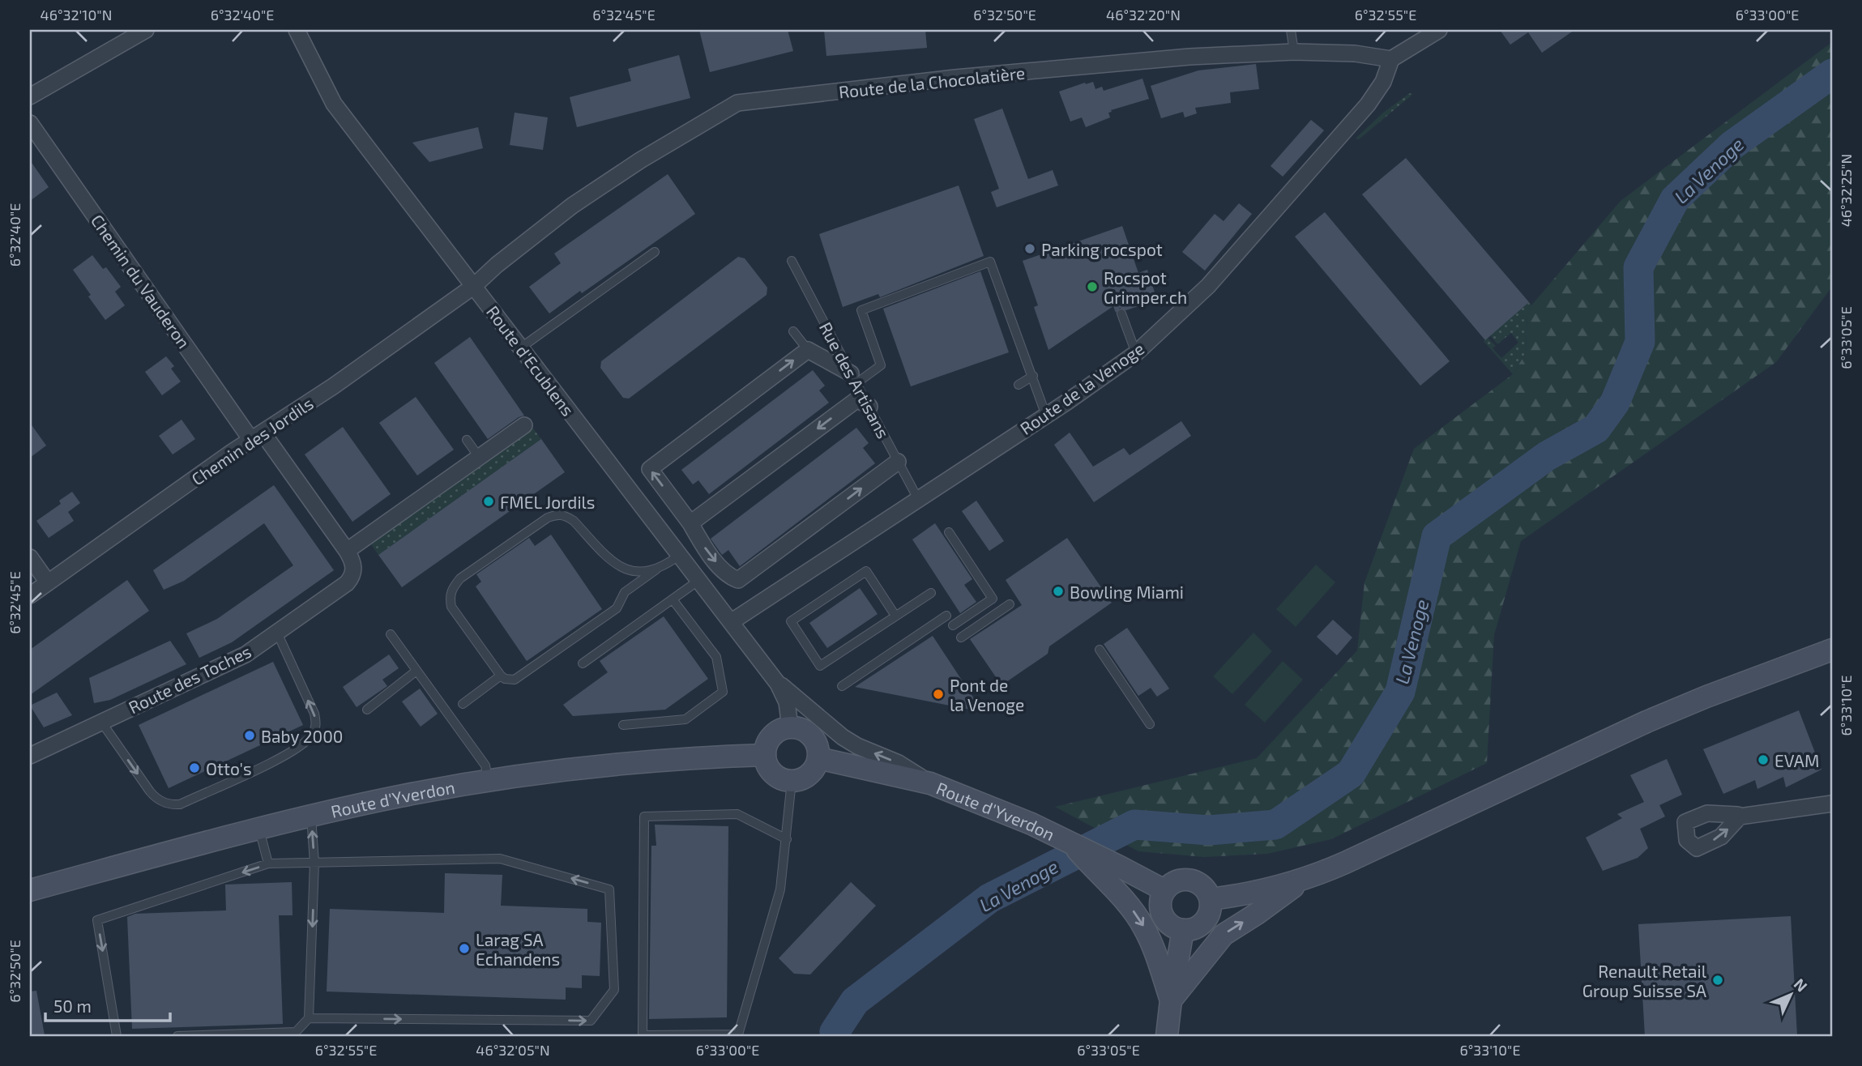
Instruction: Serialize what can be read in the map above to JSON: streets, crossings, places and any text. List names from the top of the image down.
{
  "streets": {
    "main road": ["Route d'Yverdon"],
    "street": [
      "Route de la Chocolatière",
      "Chemin du Vauderon",
      "Route d'Ecublens",
      "Route de la Venoge",
      "Chemin des Jordils",
      "Route des Toches"
    ],
    "lane": ["Rue des Artisans"]
  },
  "crossings": [
    ["Route de la Chocolatière", "Route d'Ecublens"],
    ["Route de la Chocolatière", "Route de la Venoge"],
    ["Route de la Chocolatière", "Chemin des Jordils"],
    ["Chemin du Vauderon", "Chemin des Jordils"],
    ["Chemin du Vauderon", "Route des Toches"],
    ["Route d'Ecublens", "Route de la Venoge"],
    ["Route d'Ecublens", "Chemin des Jordils"],
    ["Route d'Ecublens", "Route d'Yverdon"],
    ["Rue des Artisans", "Route de la Venoge"],
    ["Chemin des Jordils", "Route des Toches"]
  ],
  "water": ["La Venoge"],
  "places": [
    "Parking rocspot",
    "Rocspot Grimper.ch",
    "FMEL Jordils",
    "Bowling Miami",
    "Pont de la Venoge",
    "Baby 2000",
    "EVAM",
    "Otto's",
    "Larag SA Echandens",
    "Renault Retail Group Suisse SA"
  ],
  "scale_bar": "50 m",
  "north": "top right",
  "coordinates": [
    "46°32'10\"N",
    "6°32'40\"E",
    "6°32'45\"E",
    "6°32'50\"E",
    "46°32'20\"N",
    "6°32'55\"E",
    "6°33'00\"E",
    "46°32'25\"N",
    "6°33'05\"E",
    "6°33'10\"E",
    "46°32'05\"N"
  ]
}
